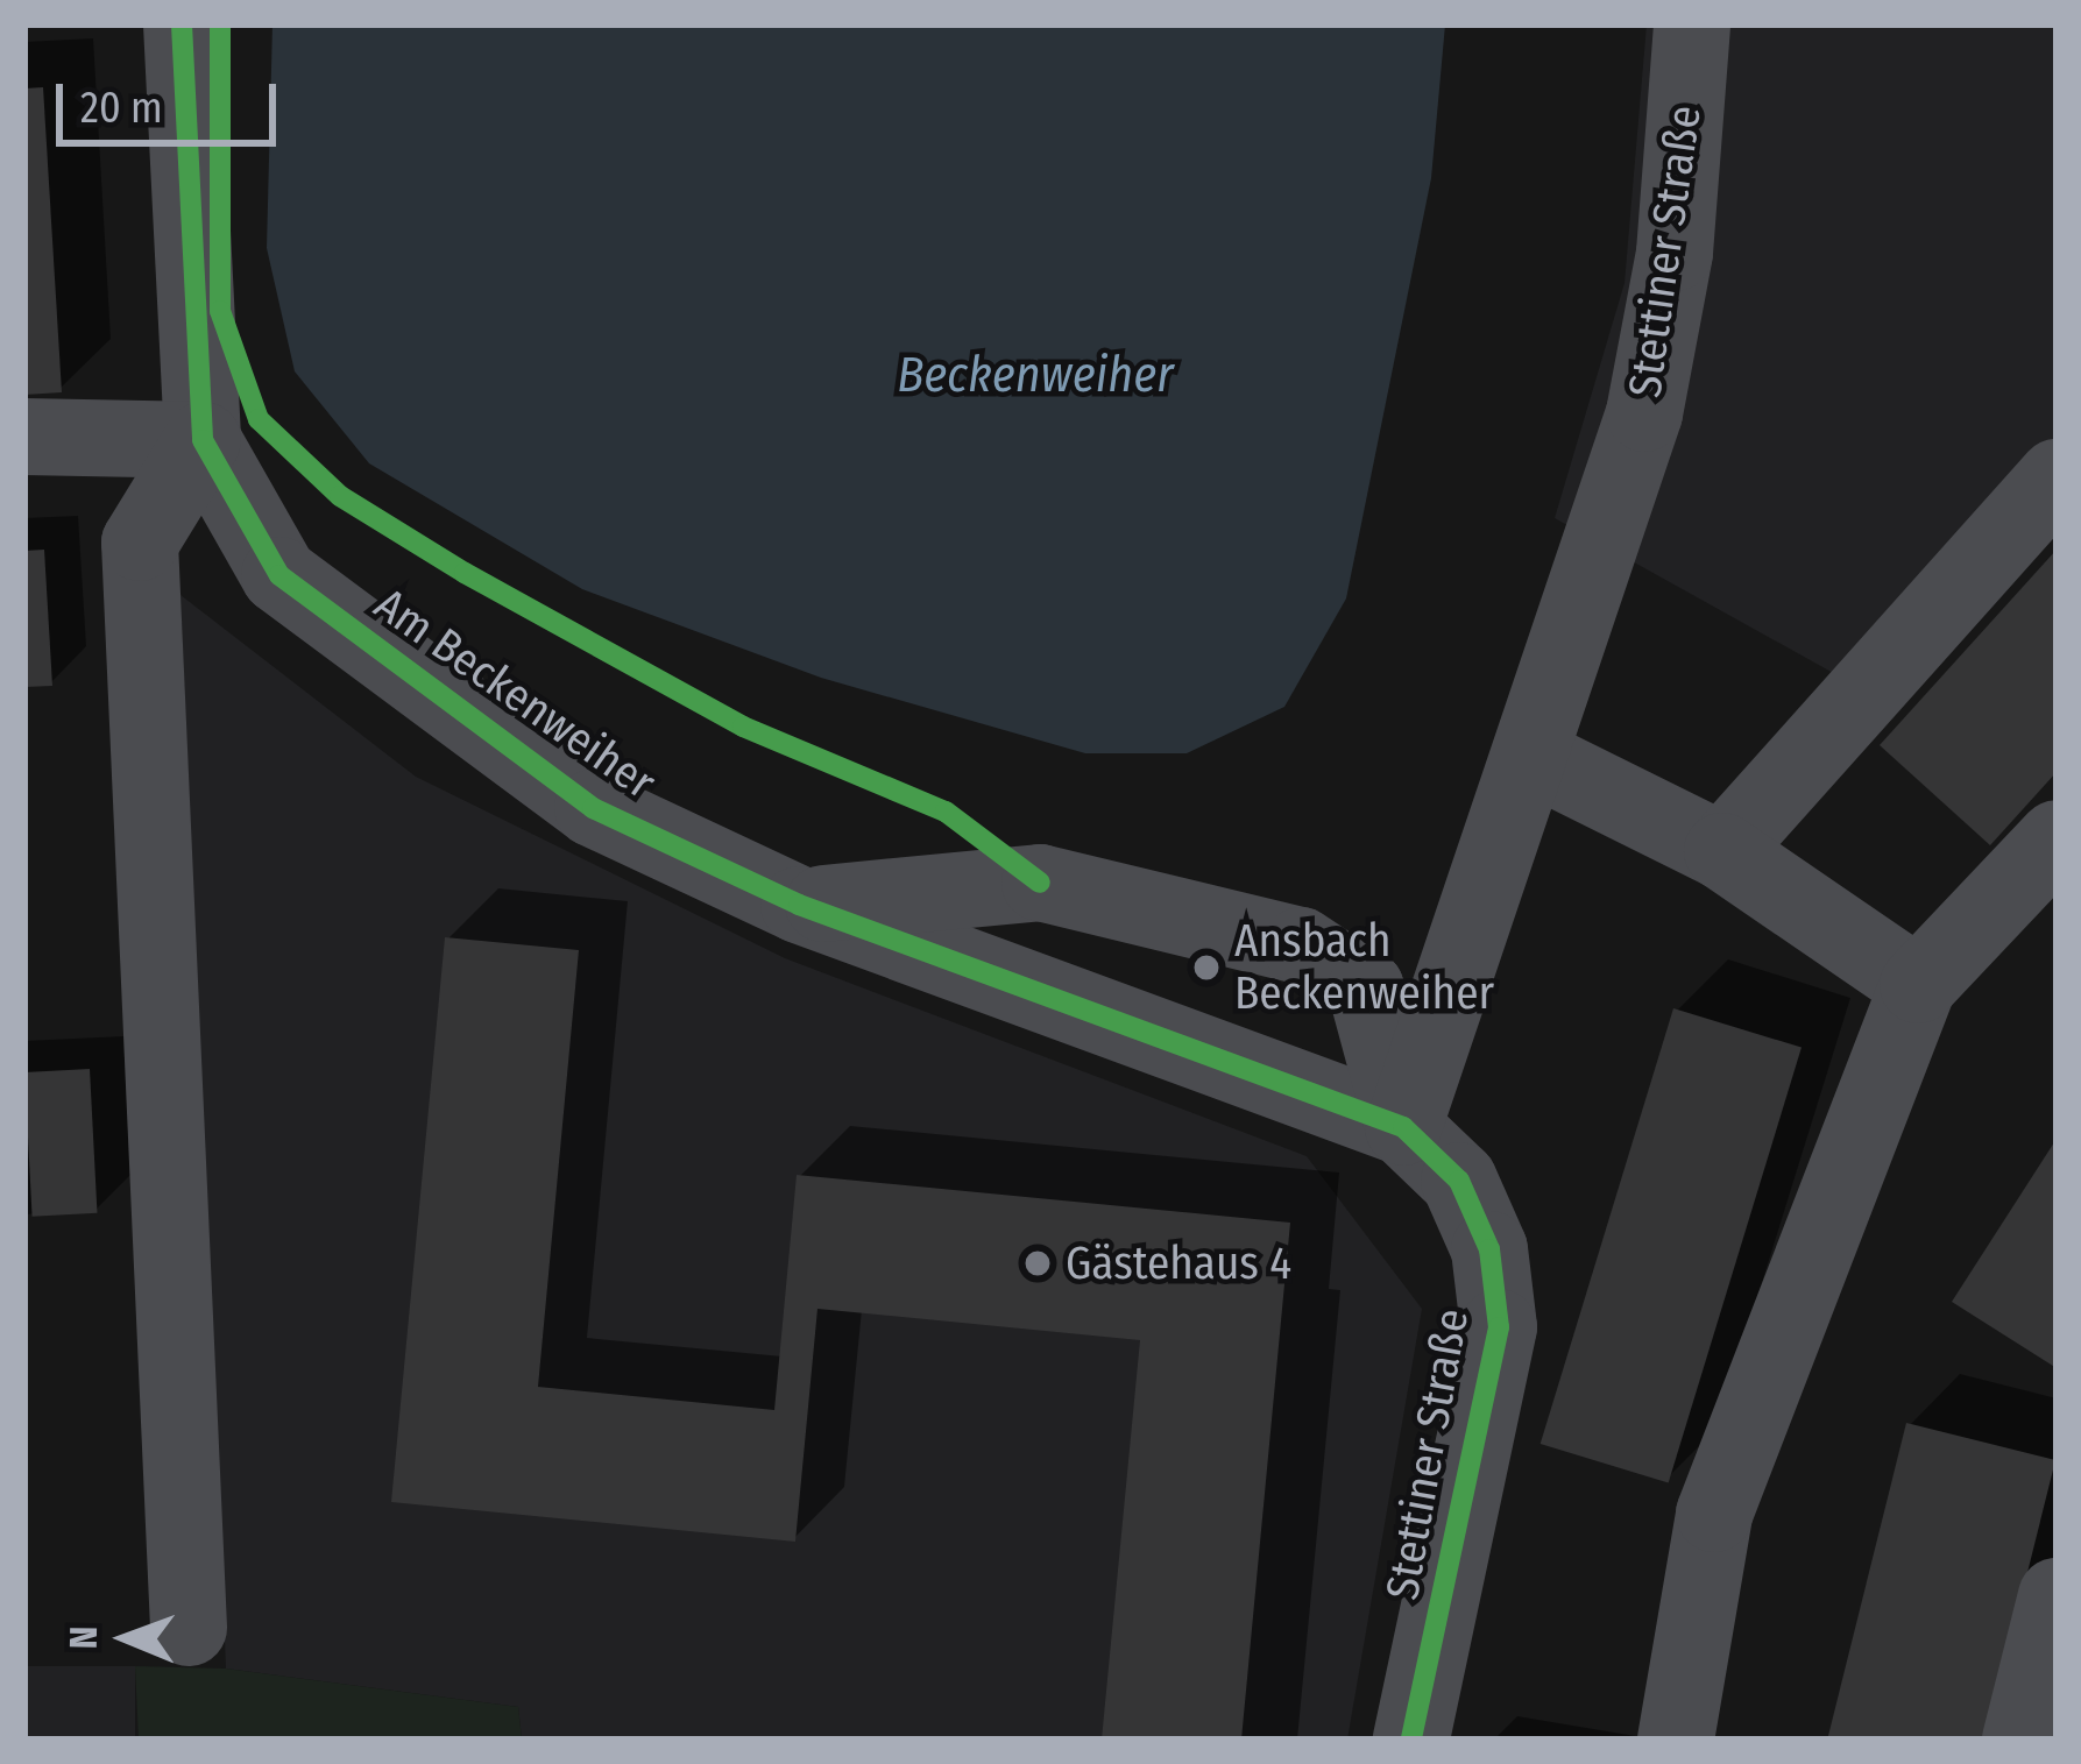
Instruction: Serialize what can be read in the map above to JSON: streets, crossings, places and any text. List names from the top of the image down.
{
  "streets": {
    "street": ["Stettiner Straße", "Am Beckenweiher"]
  },
  "crossings": [
    ["Stettiner Straße", "Am Beckenweiher"]
  ],
  "water": ["Beckenweiher"],
  "places": ["Ansbach Beckenweiher", "Gästehaus 4"],
  "scale_bar": "20 m",
  "north": "left"
}
